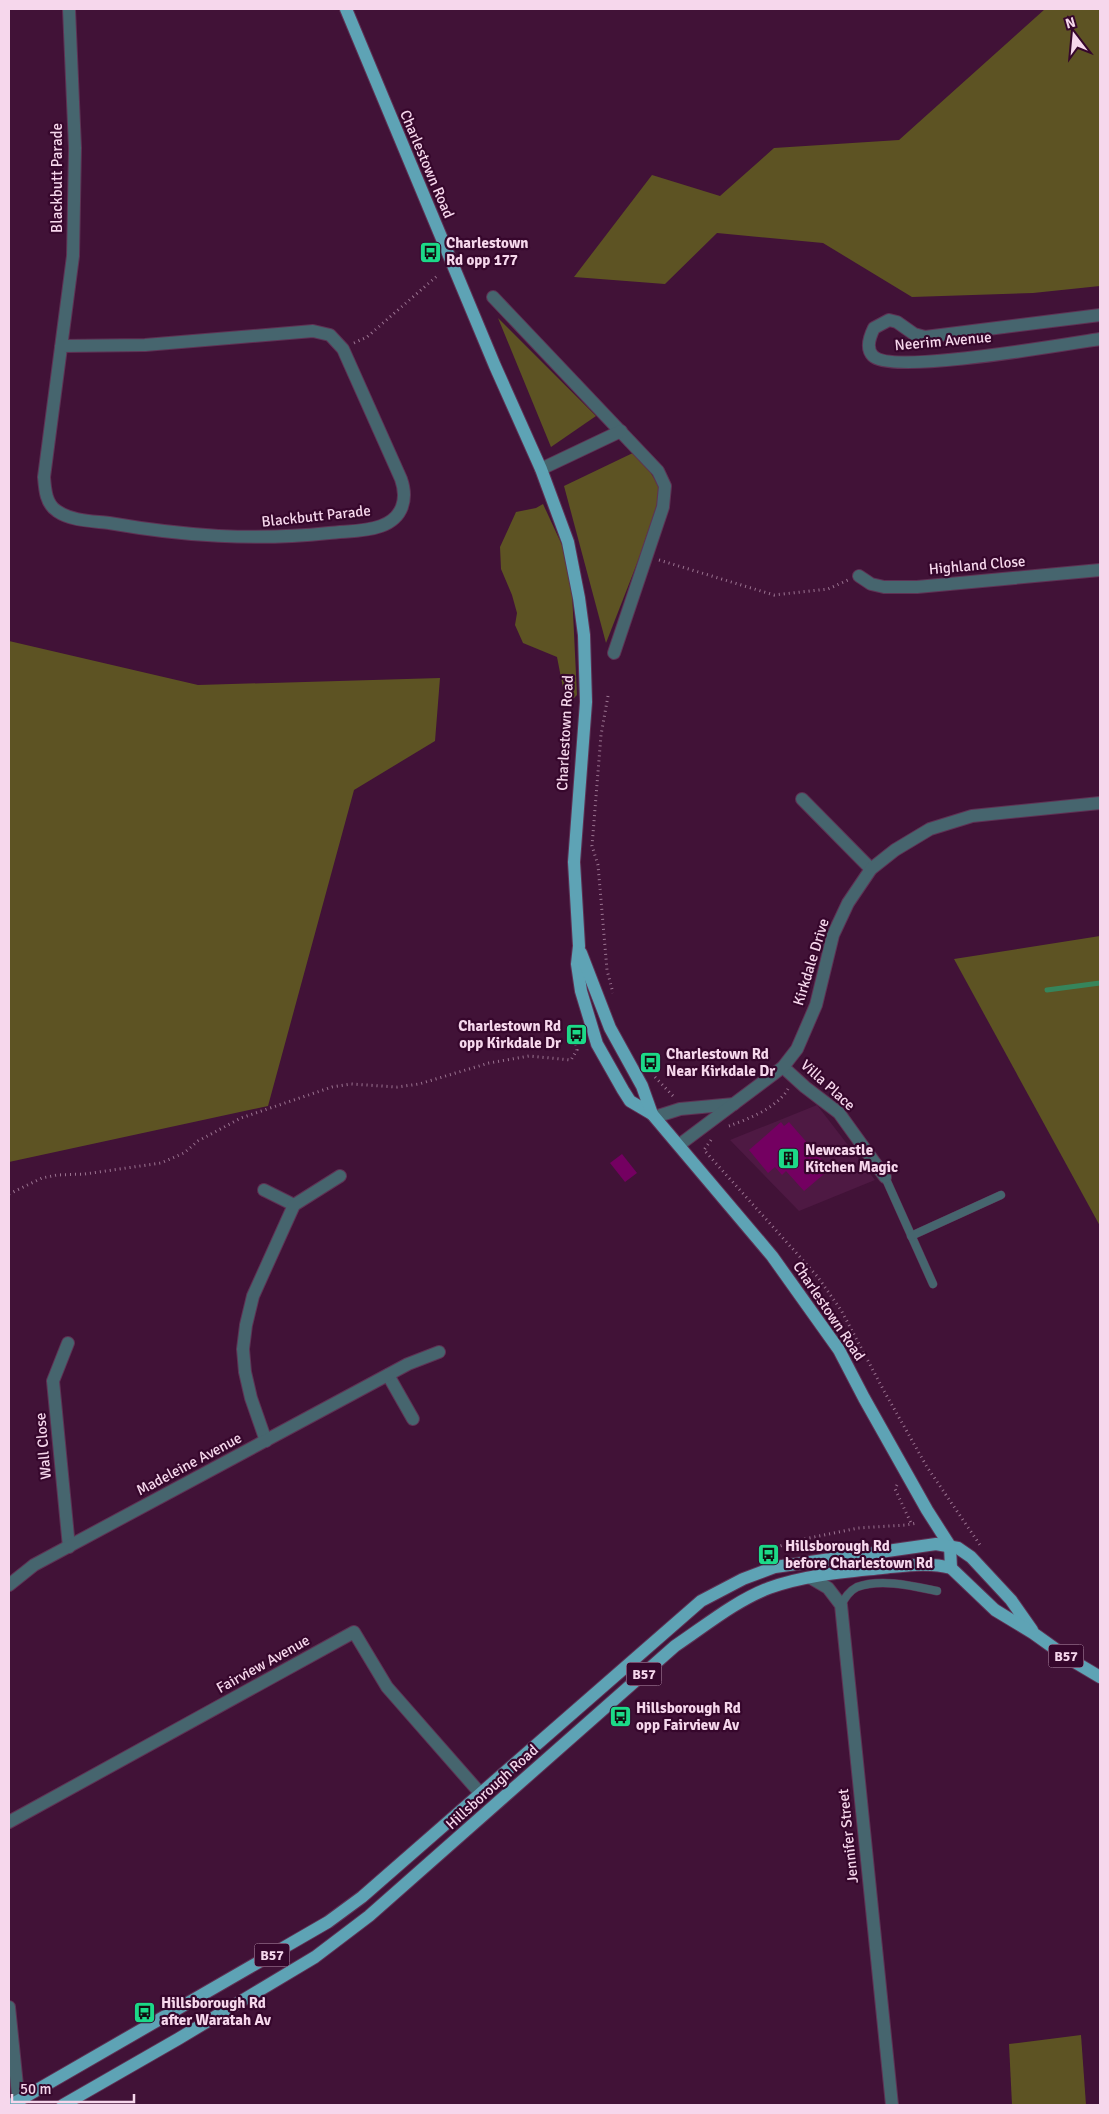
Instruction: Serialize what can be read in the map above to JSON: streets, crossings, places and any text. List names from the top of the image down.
{
  "streets": {
    "main road": ["Charlestown Road", "B57", "Hillsborough Road"],
    "street": [
      "Blackbutt Parade",
      "Neerim Avenue",
      "Highland Close",
      "Kirkdale Drive",
      "Villa Place",
      "Wall Close",
      "Madeleine Avenue",
      "Fairview Avenue",
      "Jennifer Street"
    ]
  },
  "crossings": [
    ["Charlestown Road", "Kirkdale Drive"],
    ["Charlestown Road", "B57"],
    ["Charlestown Road", "Hillsborough Road"],
    ["Kirkdale Drive", "Villa Place"],
    ["Wall Close", "Madeleine Avenue"],
    ["B57", "Fairview Avenue"]
  ],
  "places": {
    "bus stop": [
      "Charlestown Rd opp 177",
      "Charlestown Rd opp Kirkdale Dr",
      "Charlestown Rd Near Kirkdale Dr",
      "Hillsborough Rd before Charlestown Rd",
      "Hillsborough Rd opp Fairview Av",
      "Hillsborough Rd after Waratah Av"
    ],
    "building": ["Newcastle Kitchen Magic"]
  },
  "scale_bar": "50 m",
  "north": "top"
}
